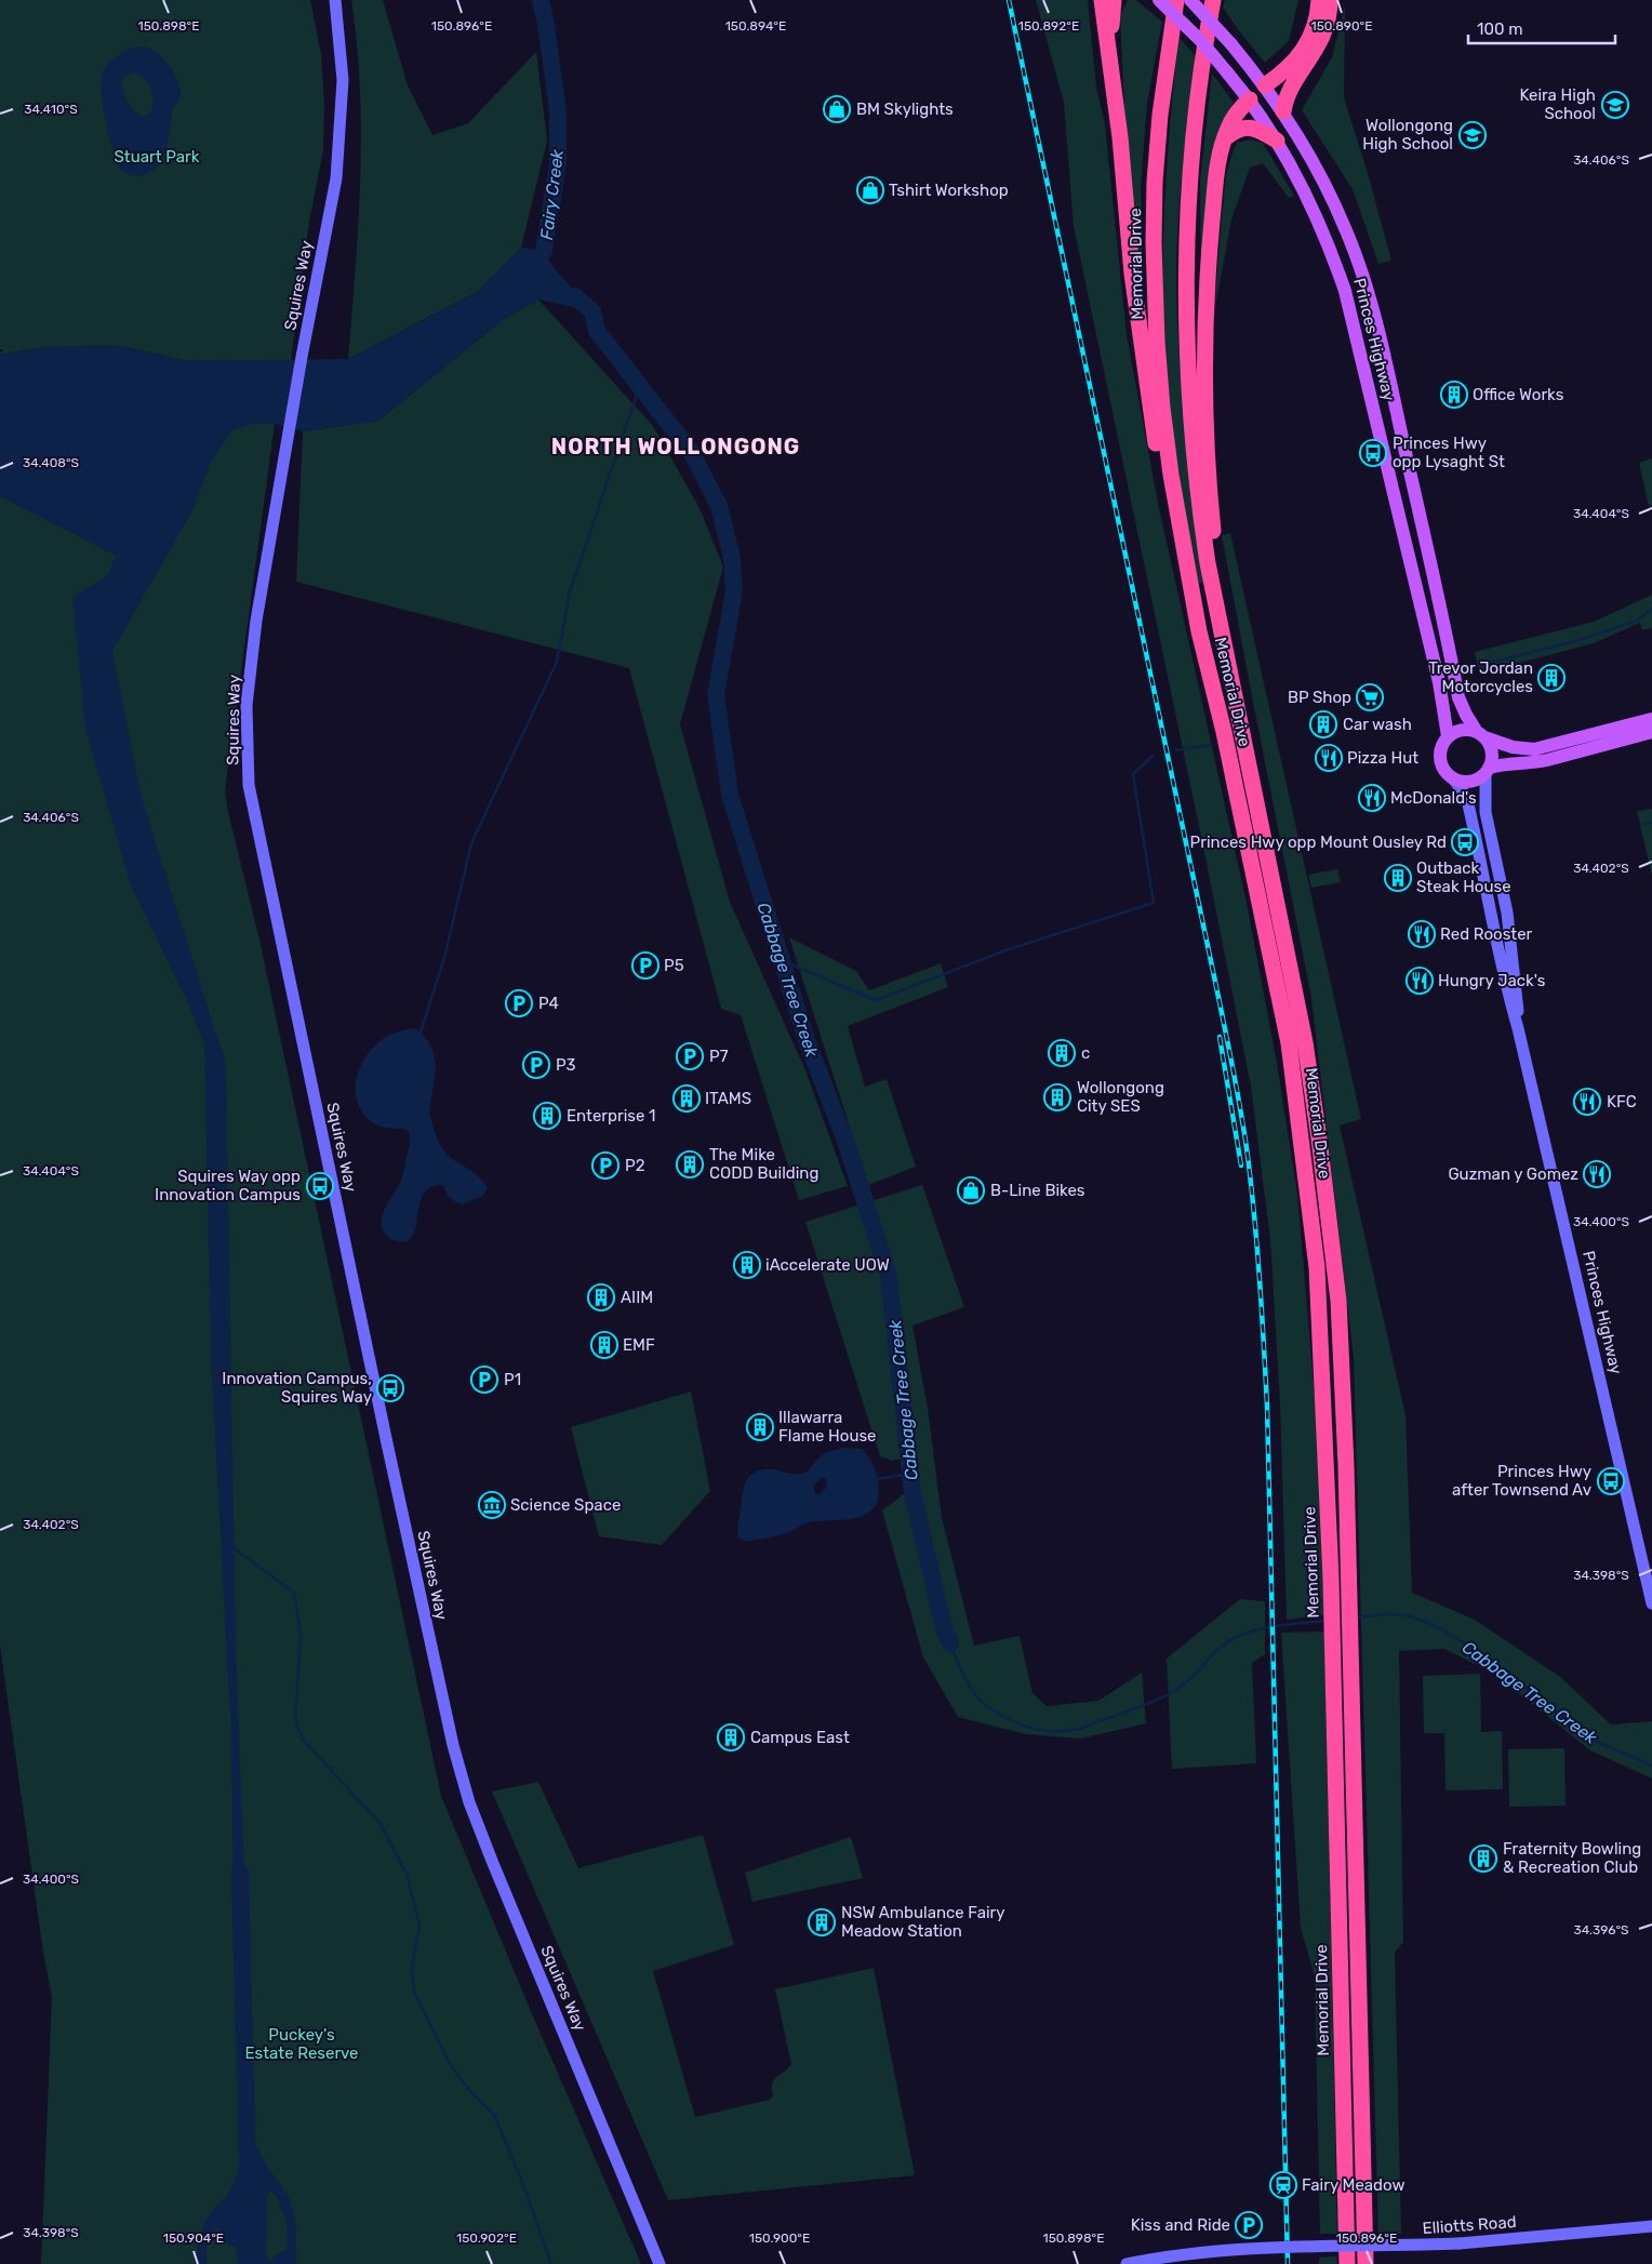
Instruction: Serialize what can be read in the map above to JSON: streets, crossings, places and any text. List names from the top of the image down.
{
  "streets": {
    "highway": ["Memorial Drive"],
    "main road": ["Squires Way", "Princes Highway", "Elliotts Road"]
  },
  "districts": ["NORTH WOLLONGONG"],
  "water": ["Fairy Creek", "Cabbage Tree Creek"],
  "parks": ["Stuart Park", "Puckey's Estate Reserve"],
  "places": {
    "school or university": ["Keira High School", "Wollongong High School"],
    "shop": ["BM Skylights", "Tshirt Workshop", "B-Line Bikes"],
    "building": [
      "Office Works",
      "Trevor Jordan Motorcycles",
      "Car wash",
      "Outback Steak House",
      "c",
      "Wollongong City SES",
      "ITAMS",
      "Enterprise 1",
      "The Mike CODD Building",
      "iAccelerate UOW",
      "AIIM",
      "EMF",
      "Illawarra Flame House",
      "Campus East",
      "Fraternity Bowling & Recreation Club",
      "NSW Ambulance Fairy Meadow Station"
    ],
    "bus stop": [
      "Princes Hwy opp Lysaght St",
      "Princes Hwy opp Mount Ousley Rd",
      "Squires Way opp Innovation Campus",
      "Innovation Campus, Squires Way",
      "Princes Hwy after Townsend Av"
    ],
    "supermarket": ["BP Shop"],
    "restaurant": [
      "Pizza Hut",
      "McDonald's",
      "Red Rooster",
      "Hungry Jack's",
      "KFC",
      "Guzman y Gomez"
    ],
    "parking": [
      "P5",
      "P4",
      "P7",
      "P3",
      "P2",
      "P1",
      "Kiss and Ride"
    ],
    "museum": ["Science Space"],
    "station": ["Fairy Meadow"]
  },
  "scale_bar": "100 m",
  "coordinates": [
    "150.898°E",
    "150.896°E",
    "150.894°E",
    "150.892°E",
    "150.890°E",
    "34.410°S",
    "34.406°S",
    "34.408°S",
    "34.404°S",
    "34.402°S",
    "34.400°S",
    "34.398°S",
    "34.396°S",
    "150.904°E",
    "150.902°E",
    "150.900°E"
  ]
}
